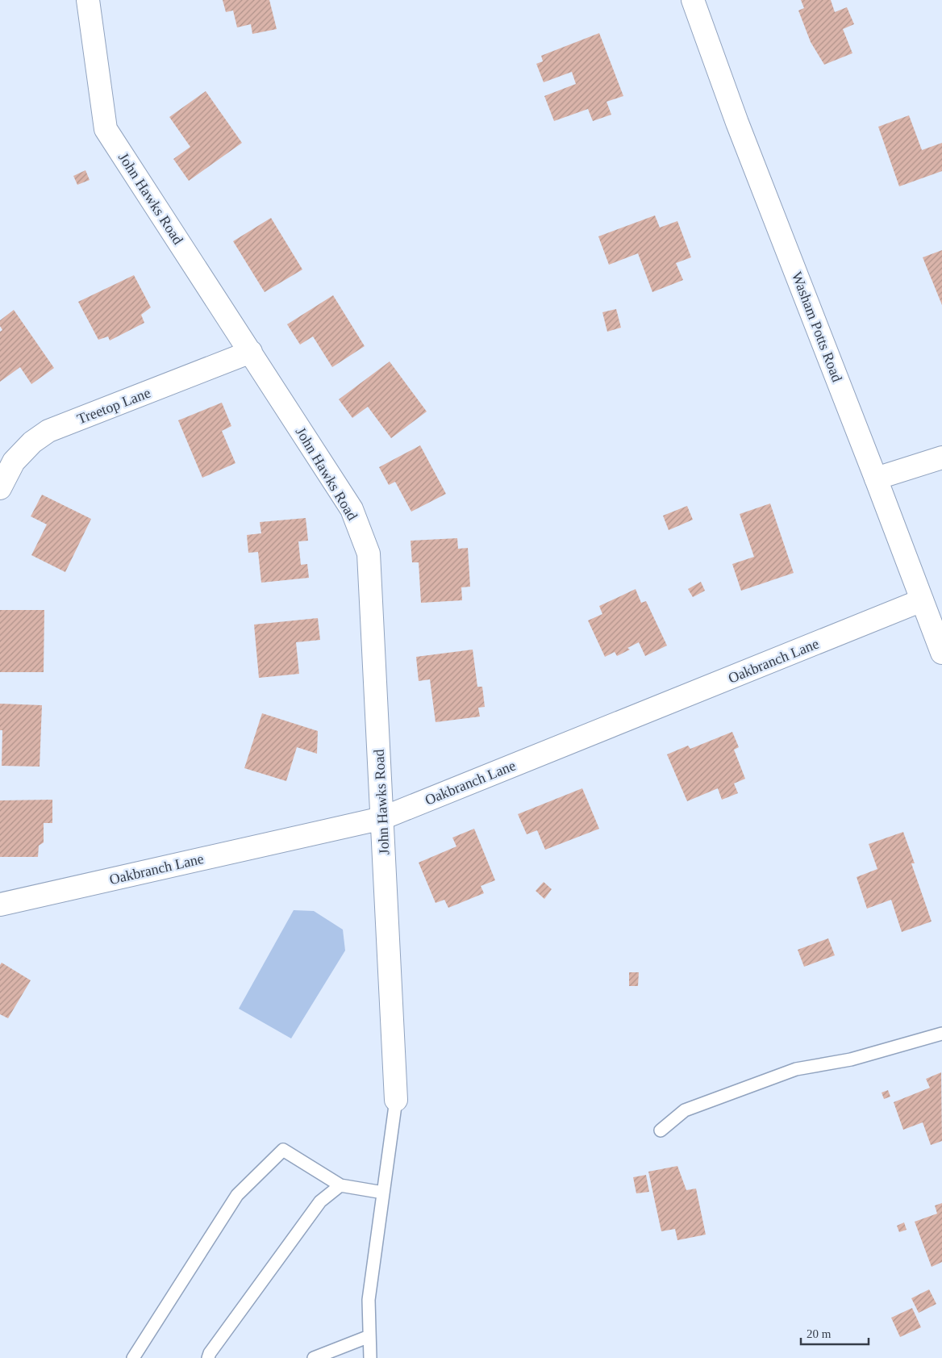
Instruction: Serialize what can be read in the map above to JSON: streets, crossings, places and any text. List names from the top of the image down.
{
  "streets": {
    "street": [
      "John Hawks Road",
      "Washam Potts Road",
      "Treetop Lane",
      "Oakbranch Lane"
    ]
  },
  "crossings": [
    ["John Hawks Road", "Treetop Lane"],
    ["John Hawks Road", "Oakbranch Lane"],
    ["Washam Potts Road", "Oakbranch Lane"]
  ],
  "scale_bar": "20 m"
}
